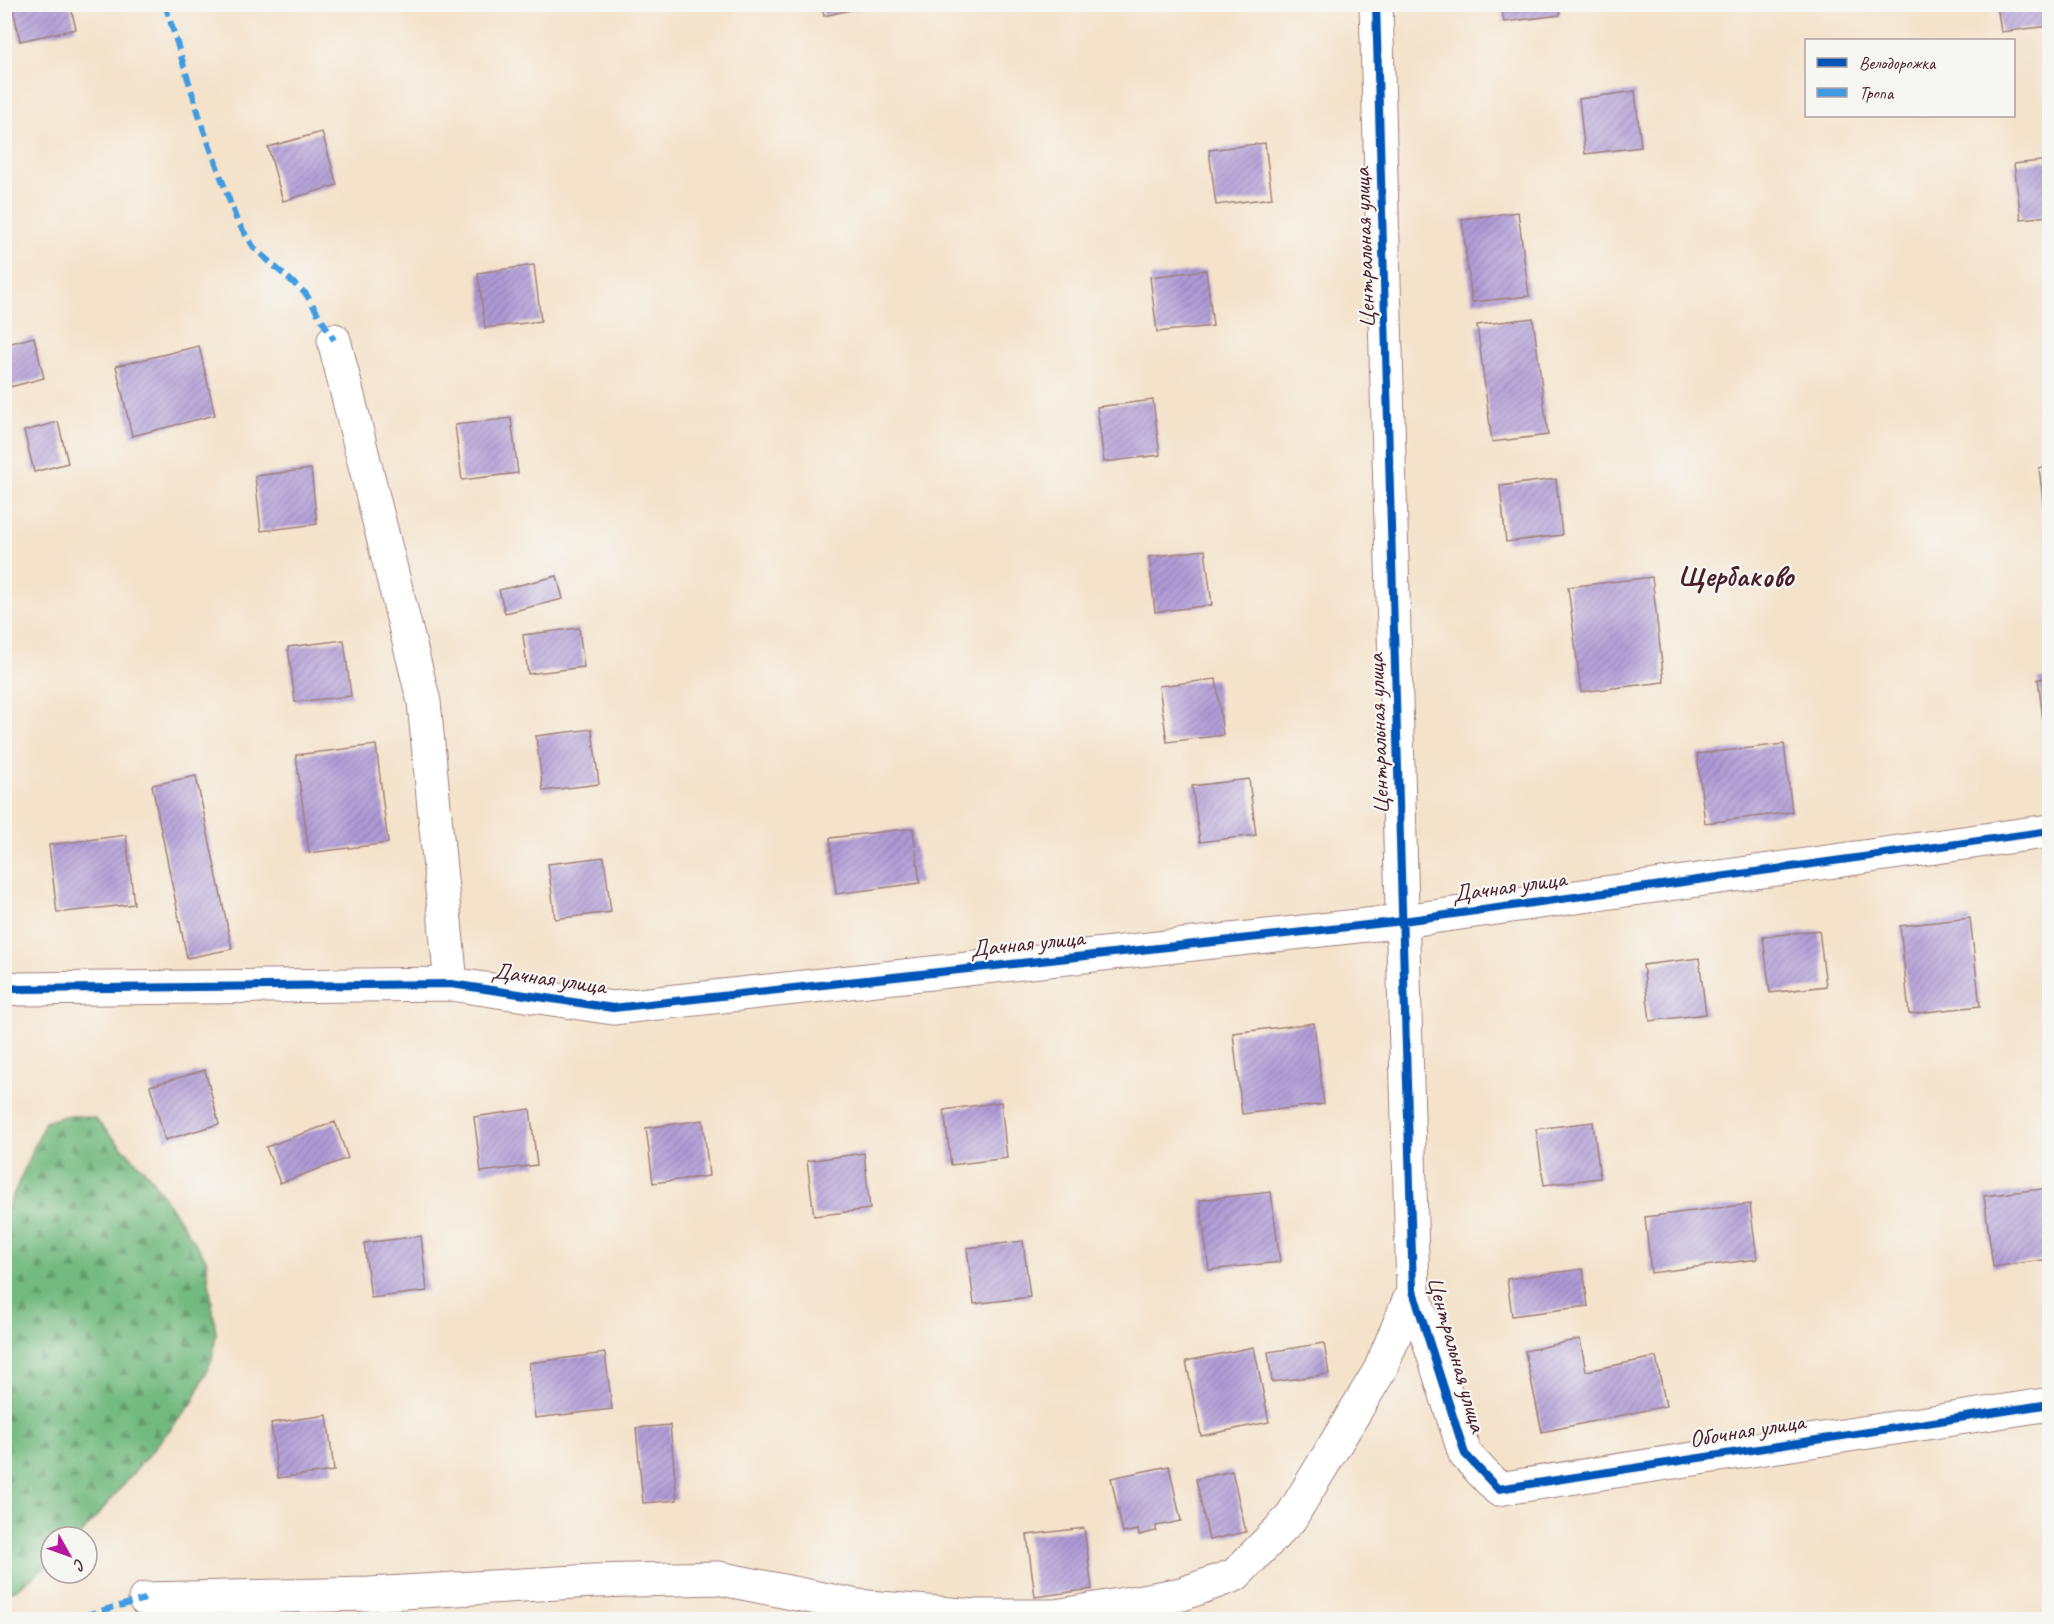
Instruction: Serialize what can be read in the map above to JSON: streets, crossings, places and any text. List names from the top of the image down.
{
  "streets": {
    "street": ["Центральная улица", "Дачная улица", "Обочная улица"]
  },
  "crossings": [
    ["Центральная улица", "Дачная улица"],
    ["Центральная улица", "Обочная улица"]
  ],
  "districts": ["Щербаково"],
  "legend": ["Велодорожка", "Тропа"],
  "north": "bottom right"
}
